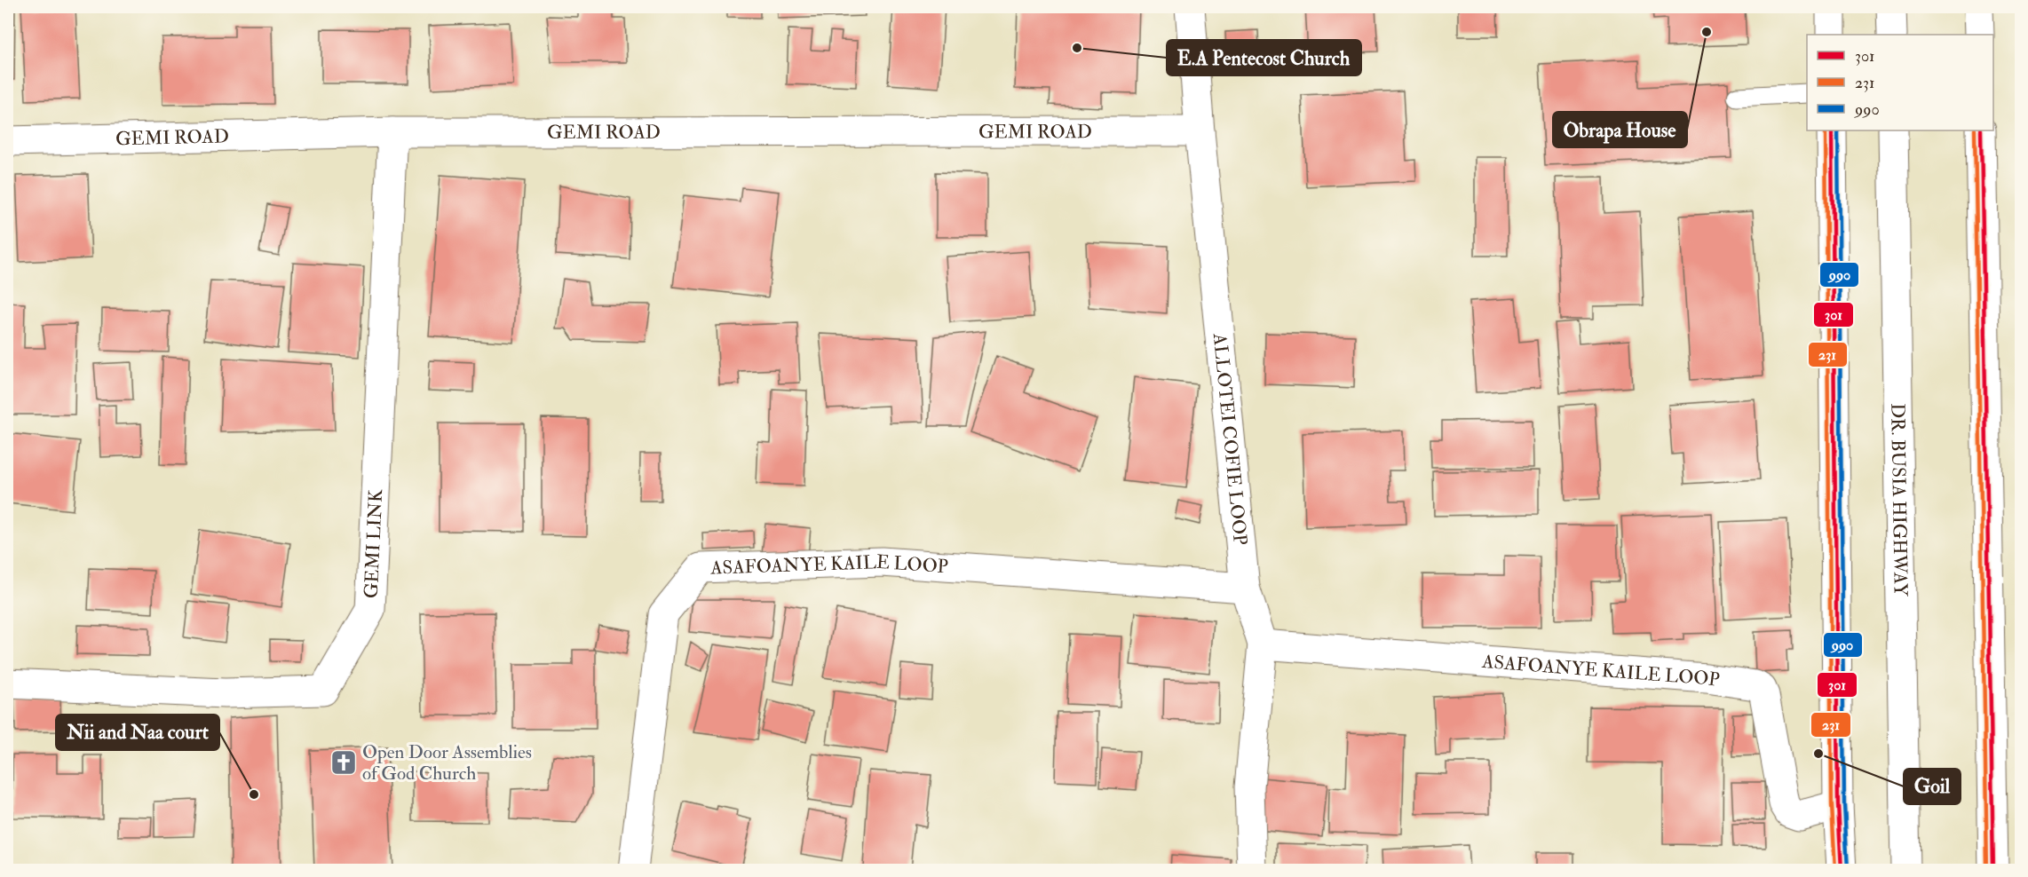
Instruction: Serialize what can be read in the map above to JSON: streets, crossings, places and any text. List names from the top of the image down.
{
  "streets": {
    "main road": [
      "GEMI ROAD",
      "ALLOTEI COFIE LOOP",
      "DR. BUSIA HIGHWAY",
      "GEMI LINK",
      "ASAFOANYE KAILE LOOP"
    ]
  },
  "crossings": [
    ["GEMI ROAD", "ALLOTEI COFIE LOOP"],
    ["GEMI ROAD", "GEMI LINK"],
    ["ALLOTEI COFIE LOOP", "ASAFOANYE KAILE LOOP"]
  ],
  "places": {
    "other": [
      "Obrapa House",
      "E.A Pentecost Church",
      "Goil",
      "Nii and Naa court"
    ],
    "church": ["Open Door Assemblies of God Church"]
  },
  "lines": ["transit line 301", "transit line 231", "transit line 990"],
  "legend": ["301", "231", "990"]
}
